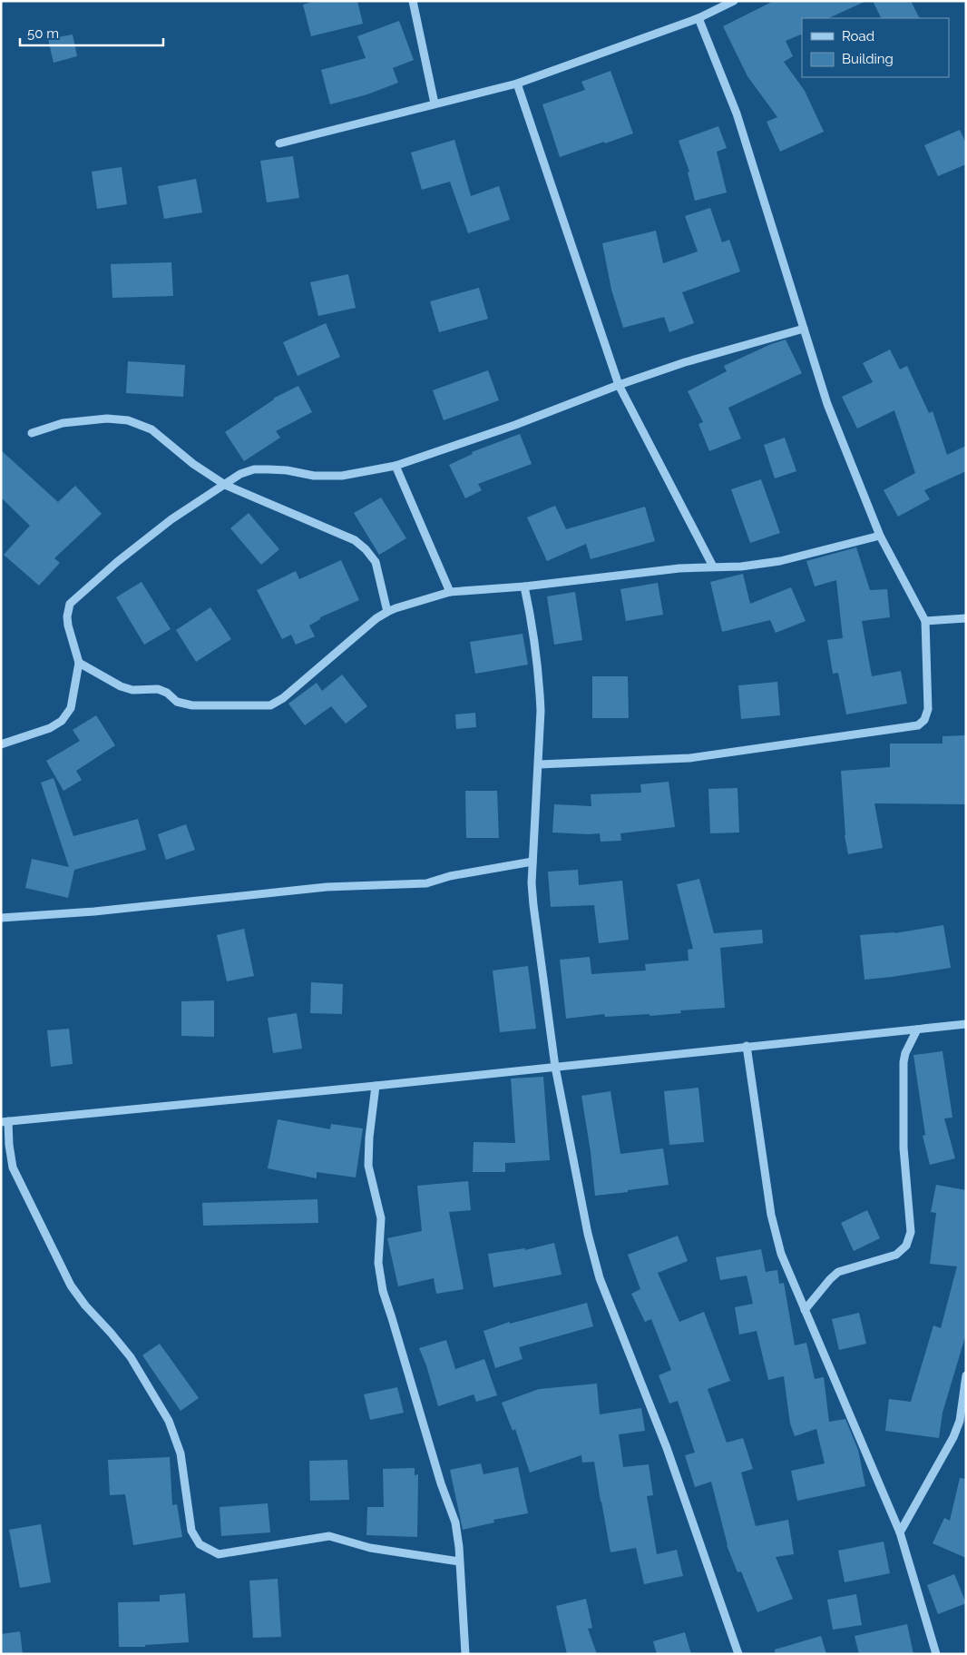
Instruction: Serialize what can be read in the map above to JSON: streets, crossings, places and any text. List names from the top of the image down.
{
  "legend": ["Road", "Building"],
  "scale_bar": "50 m"
}
